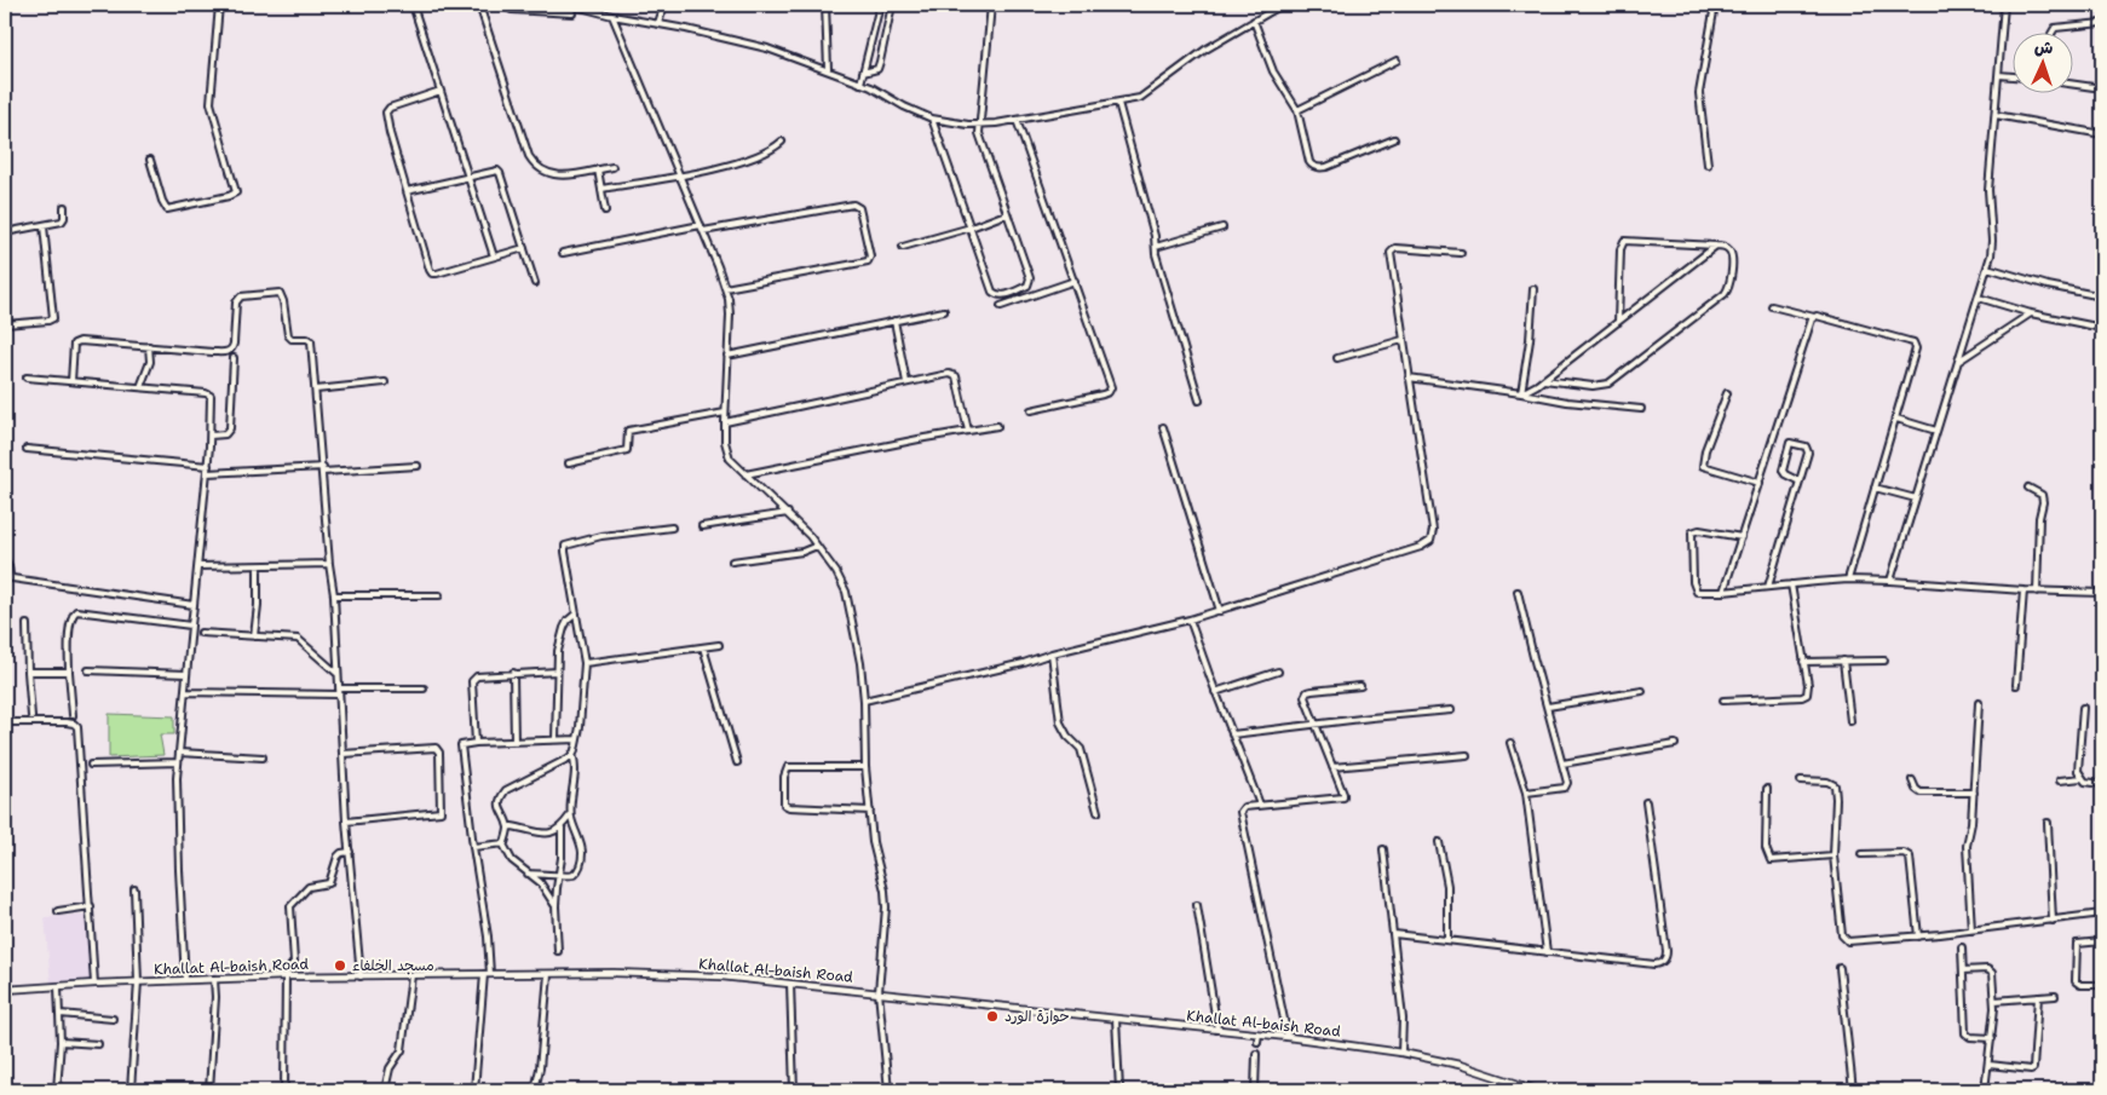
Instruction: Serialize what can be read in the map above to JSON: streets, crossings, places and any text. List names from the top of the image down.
{
  "streets": {
    "street": ["Khallat Al-baish Road"]
  },
  "places": ["مسجد الخلفاء", "حوازة الورد"],
  "north": "top"
}
